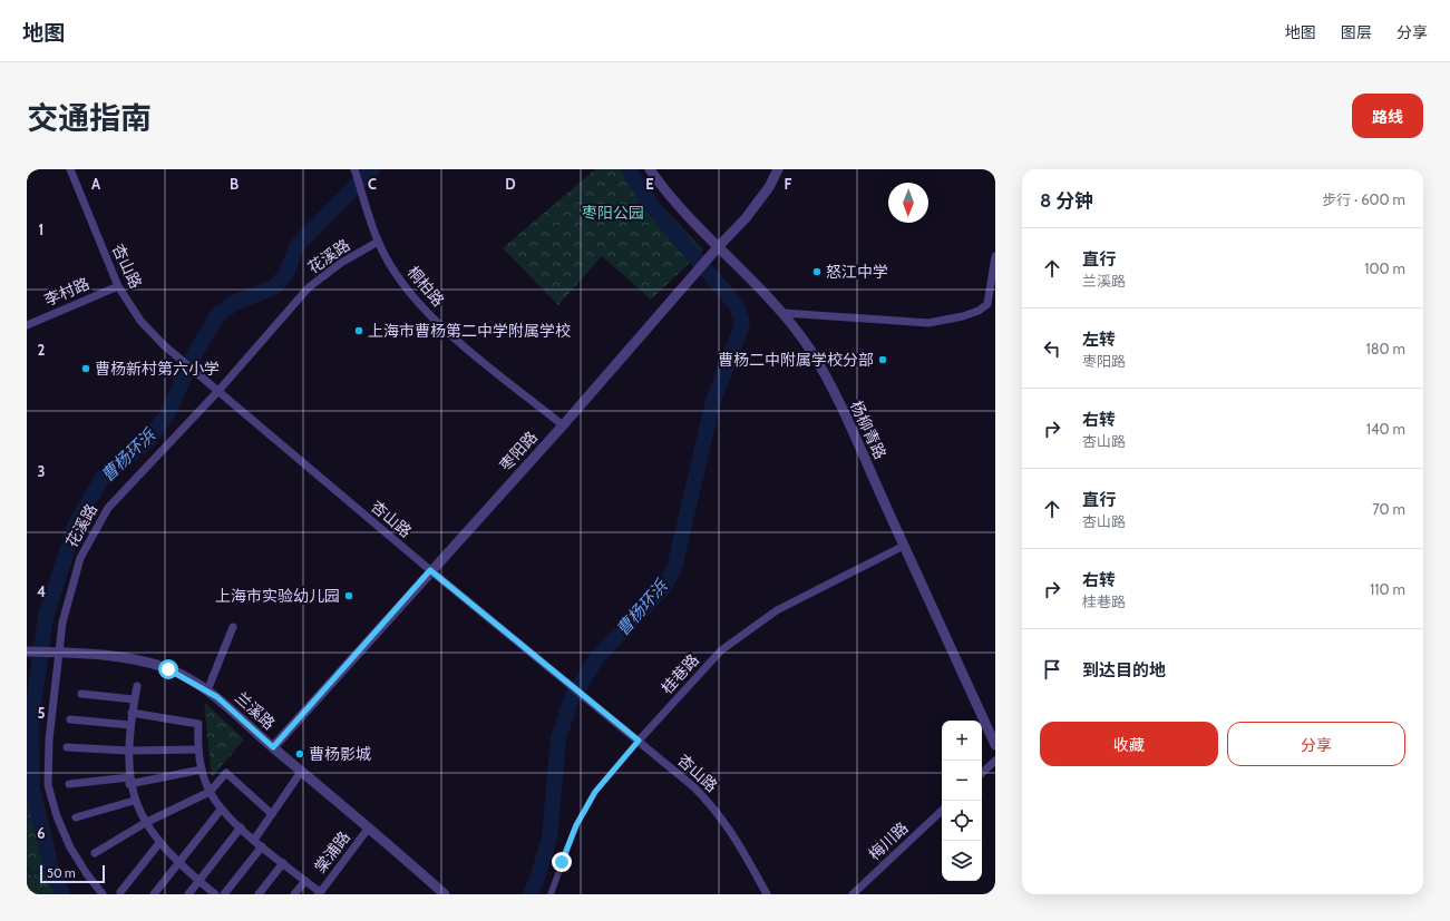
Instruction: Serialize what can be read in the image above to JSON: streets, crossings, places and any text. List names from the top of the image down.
{
  "streets": {
    "street": [
      "花溪路",
      "杏山路",
      "桐柏路",
      "李村路",
      "杨柳青路",
      "枣阳路",
      "桂巷路",
      "兰溪路",
      "梅川路",
      "棠浦路"
    ]
  },
  "crossings": [
    ["花溪路", "杏山路"],
    ["花溪路", "桐柏路"],
    ["花溪路", "兰溪路"],
    ["杏山路", "李村路"],
    ["杏山路", "枣阳路"],
    ["杏山路", "桂巷路"],
    ["桐柏路", "枣阳路"],
    ["杨柳青路", "枣阳路"],
    ["杨柳青路", "桂巷路"],
    ["枣阳路", "兰溪路"],
    ["兰溪路", "棠浦路"]
  ],
  "water": ["曹杨环浜"],
  "parks": ["枣阳公园"],
  "places": [
    "怒江中学",
    "上海市曹杨第二中学附属学校",
    "曹杨二中附属学校分部",
    "曹杨新村第六小学",
    "上海市实验幼儿园",
    "曹杨影城"
  ],
  "scale_bar": "50 m",
  "north": "bottom",
  "page": {
    "header": "地图",
    "nav": ["地图", "图层", "分享"],
    "title": "交通指南",
    "buttons": [
      "路线",
      ["收藏", "分享"]
    ],
    "heading": ["8 分钟", "步行 · 600 m"],
    "list": [
      ["直行", "兰溪路", "100 m"],
      ["左转", "枣阳路", "180 m"],
      ["右转", "杏山路", "140 m"],
      ["直行", "杏山路", "70 m"],
      ["右转", "桂巷路", "110 m"],
      "到达目的地"
    ],
    "map_buttons": ["+", "−"],
    "scale": "50 m"
  },
  "grid": {
    "columns": [
      "A",
      "B",
      "C",
      "D",
      "E",
      "F"
    ],
    "rows": [
      "1",
      "2",
      "3",
      "4",
      "5",
      "6"
    ]
  }
}
